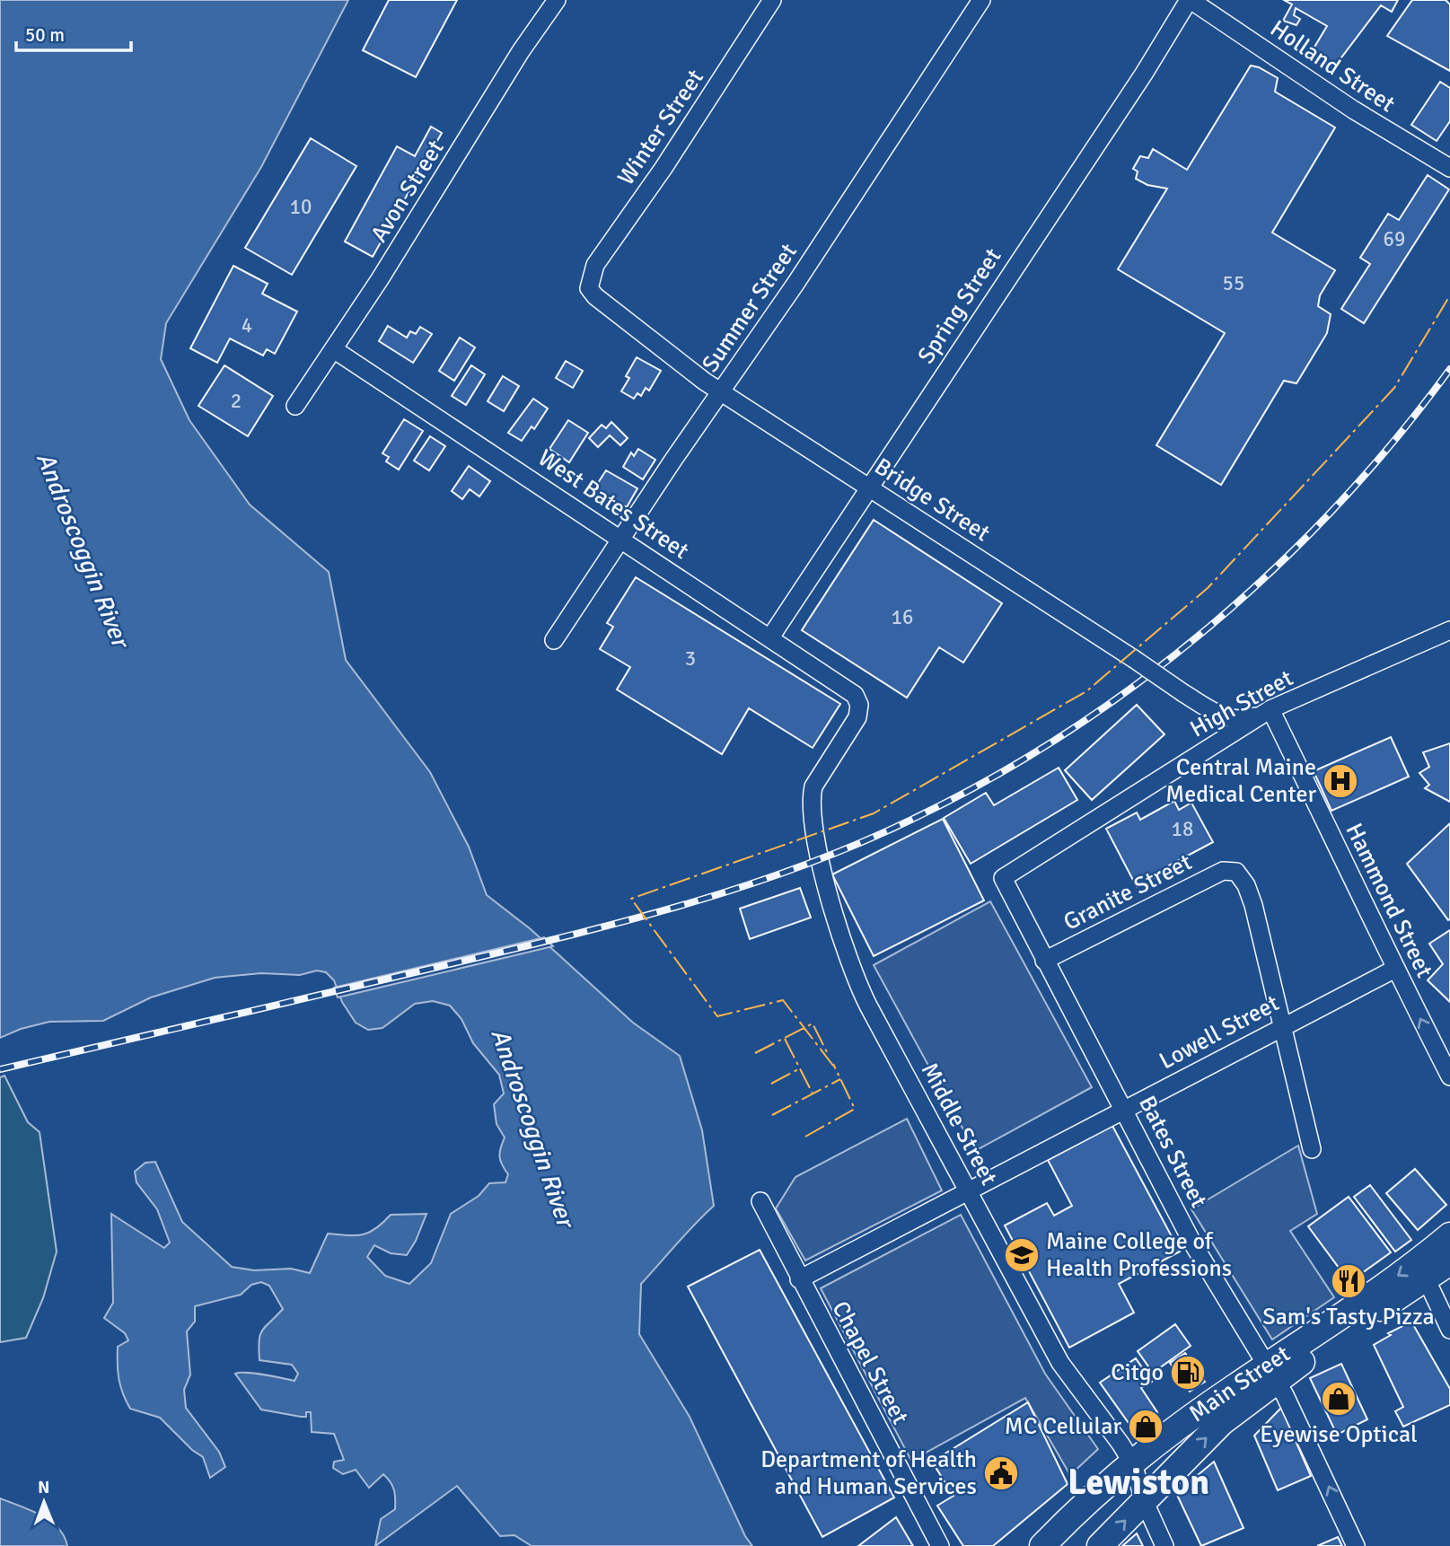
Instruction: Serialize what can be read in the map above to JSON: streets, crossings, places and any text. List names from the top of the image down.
{
  "streets": {
    "highway": ["Main Street"],
    "street": [
      "Holland Street",
      "Winter Street",
      "Avon Street",
      "Spring Street",
      "Summer Street",
      "Bridge Street",
      "West Bates Street",
      "High Street",
      "Granite Street",
      "Hammond Street",
      "Lowell Street",
      "Middle Street",
      "Bates Street",
      "Chapel Street"
    ]
  },
  "crossings": [
    ["Holland Street", "Spring Street"],
    ["Winter Street", "Bridge Street"],
    ["Avon Street", "West Bates Street"],
    ["Spring Street", "Bridge Street"],
    ["Spring Street", "West Bates Street"],
    ["Summer Street", "Bridge Street"],
    ["Summer Street", "West Bates Street"],
    ["Bridge Street", "High Street"],
    ["Bridge Street", "Hammond Street"],
    ["West Bates Street", "Middle Street"],
    ["High Street", "Hammond Street"],
    ["High Street", "Bates Street"],
    ["Granite Street", "Lowell Street"],
    ["Granite Street", "Bates Street"],
    ["Hammond Street", "Lowell Street"],
    ["Lowell Street", "Middle Street"],
    ["Lowell Street", "Bates Street"],
    ["Lowell Street", "Chapel Street"],
    ["Middle Street", "Main Street"],
    ["Bates Street", "Main Street"]
  ],
  "districts": ["Lewiston"],
  "water": ["Androscoggin River"],
  "places": {
    "hospital": ["Central Maine Medical Center"],
    "school or university": ["Maine College of Health Professions"],
    "restaurant": ["Sam's Tasty Pizza"],
    "fuel station": ["Citgo"],
    "shop": ["Eyewise Optical", "MC Cellular"],
    "public building": ["Department of Health and Human Services"]
  },
  "house_numbers": [
    "10",
    "69",
    "55",
    "4",
    "2",
    "16",
    "3",
    "18"
  ],
  "scale_bar": "50 m",
  "north": "top"
}
